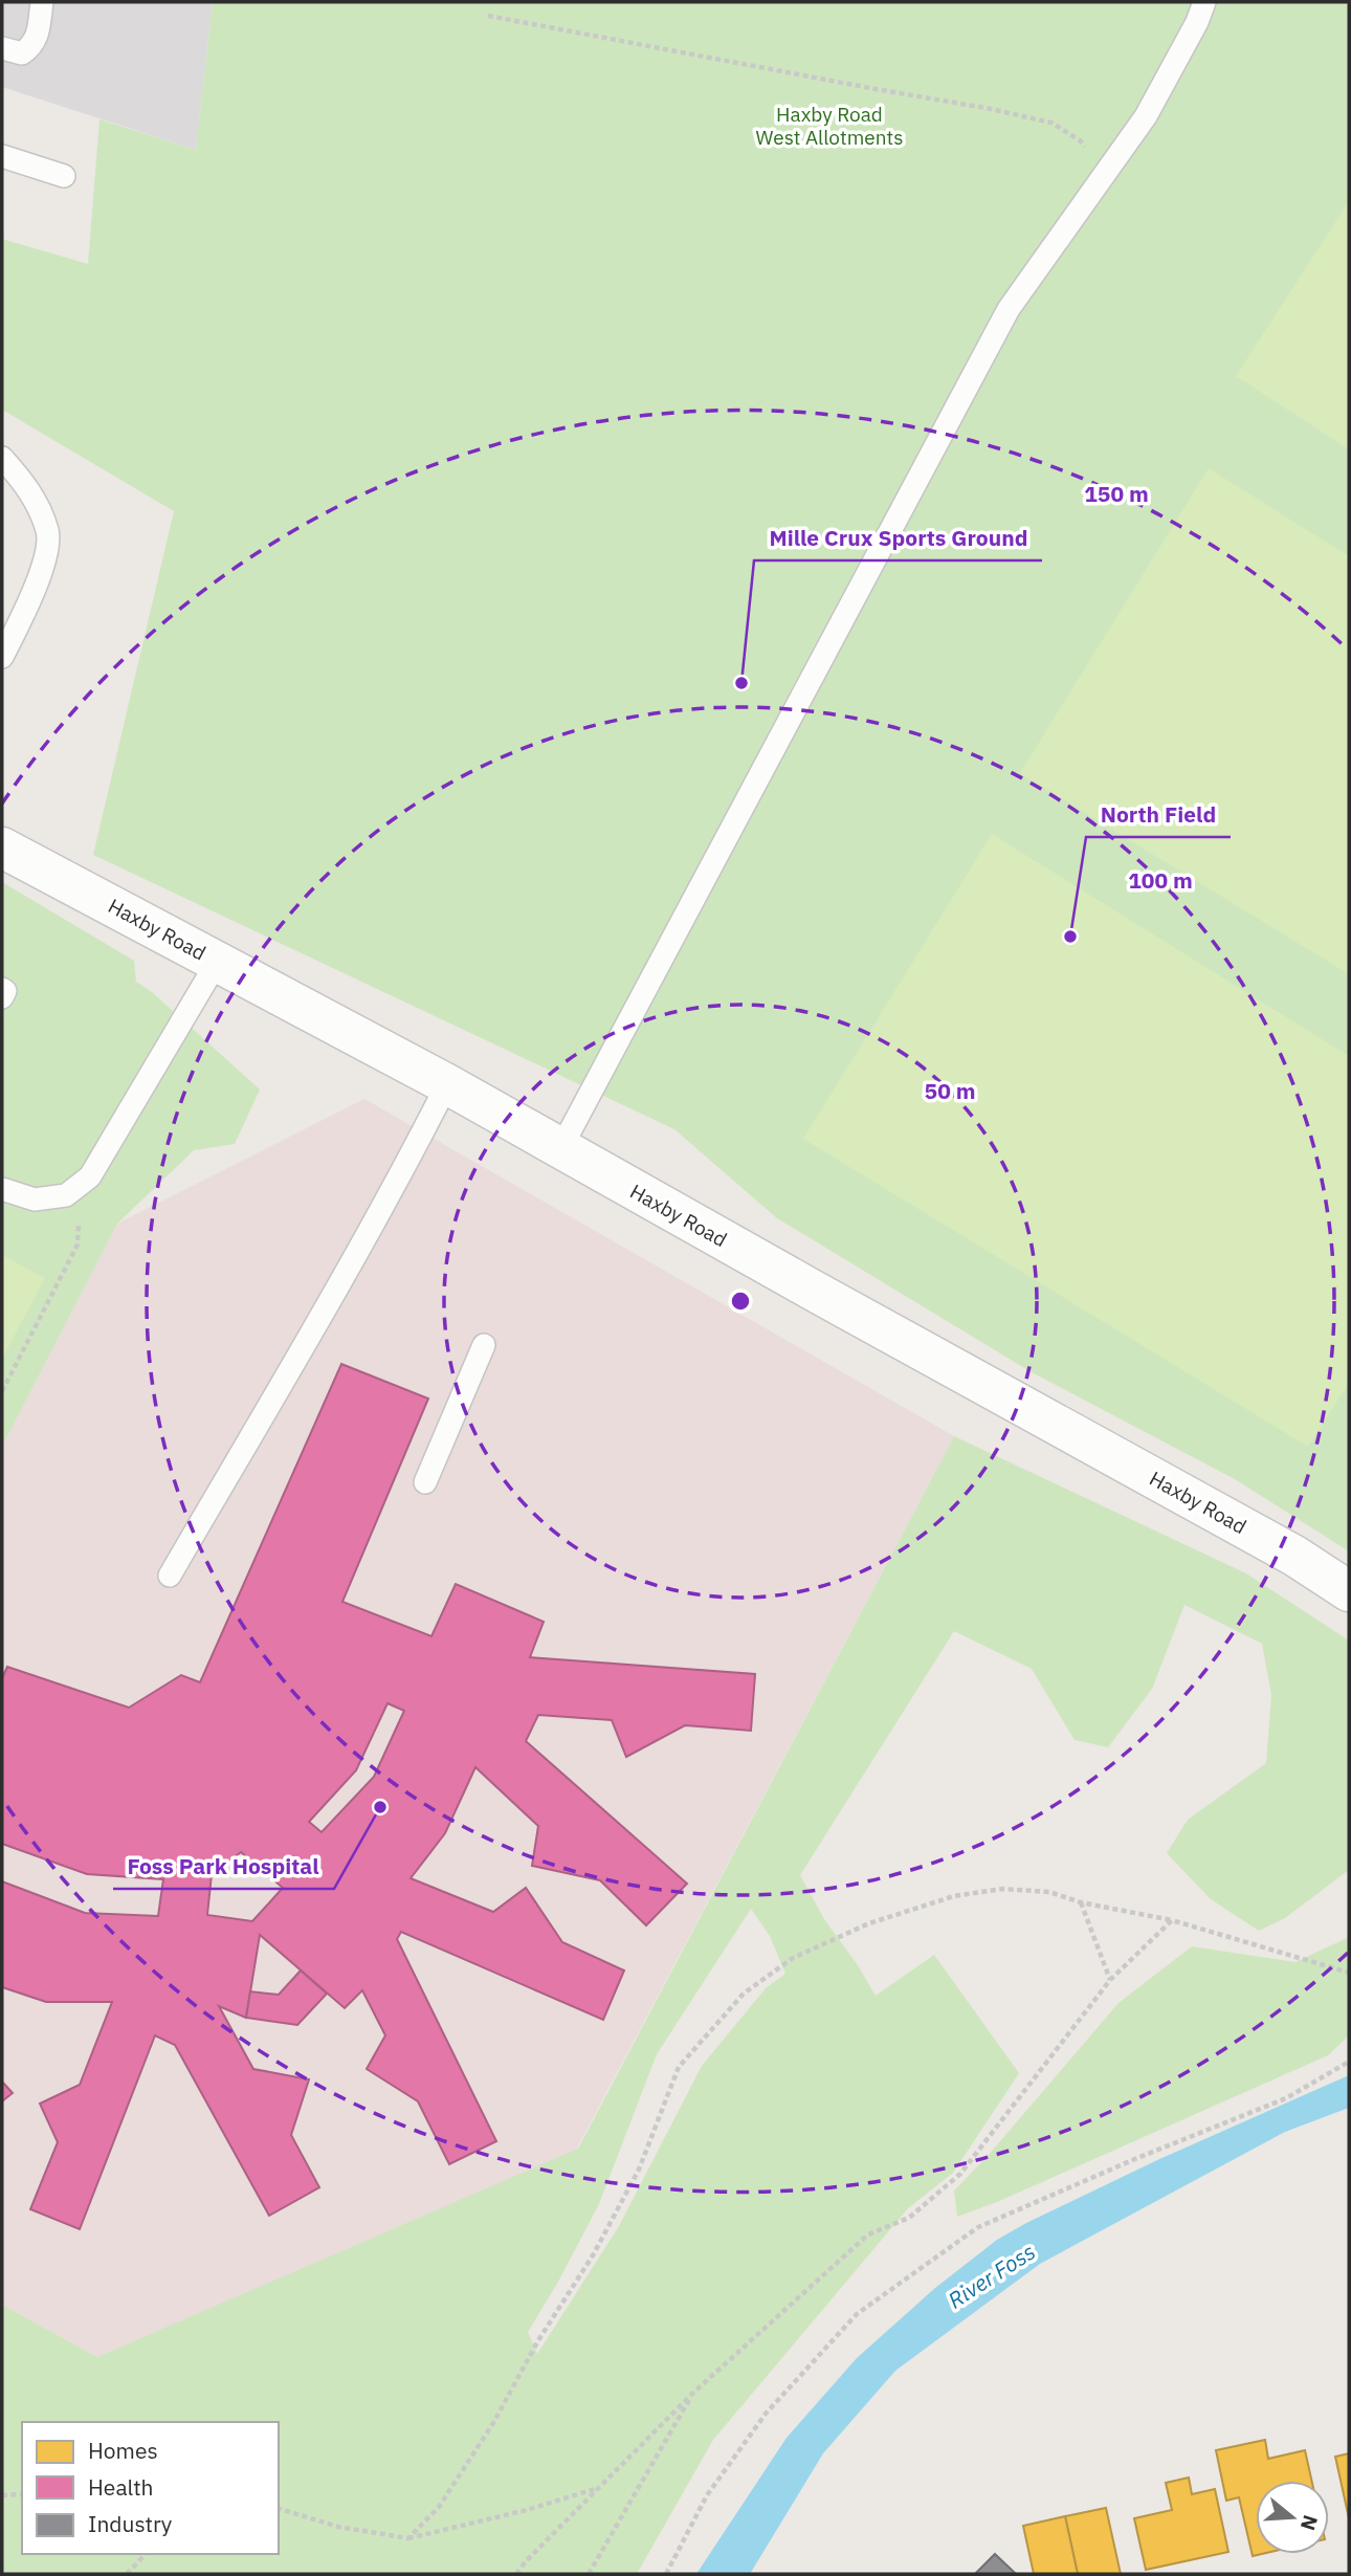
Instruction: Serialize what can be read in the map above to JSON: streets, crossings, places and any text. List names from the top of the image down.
{
  "streets": {
    "street": ["Haxby Road"]
  },
  "water": ["River Foss"],
  "parks": ["Haxby Road West Allotments"],
  "places": ["Mille Crux Sports Ground", "North Field", "Foss Park Hospital"],
  "legend": ["Homes", "Health", "Industry"],
  "north": "right",
  "rings": ["150 m", "100 m", "50 m"]
}
